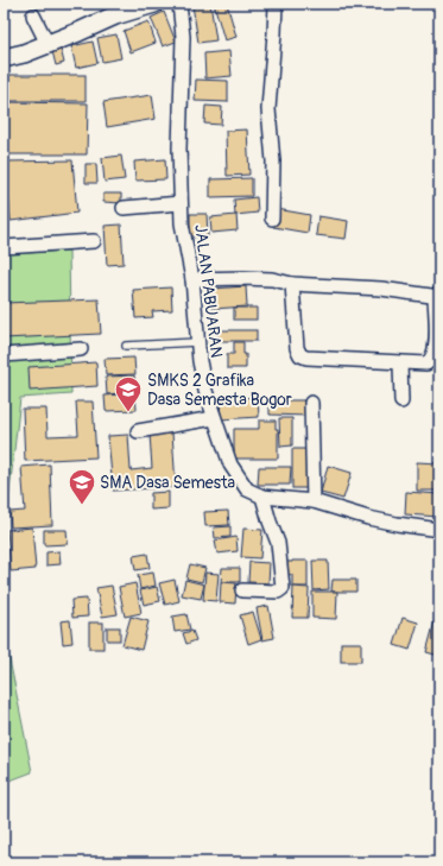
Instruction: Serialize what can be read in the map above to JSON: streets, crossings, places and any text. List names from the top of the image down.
{
  "streets": {
    "street": ["JALAN PABUARAN"]
  },
  "places": {
    "school or university": ["SMKS 2 Grafika Dasa Semesta Bogor", "SMA Dasa Semesta"]
  }
}
